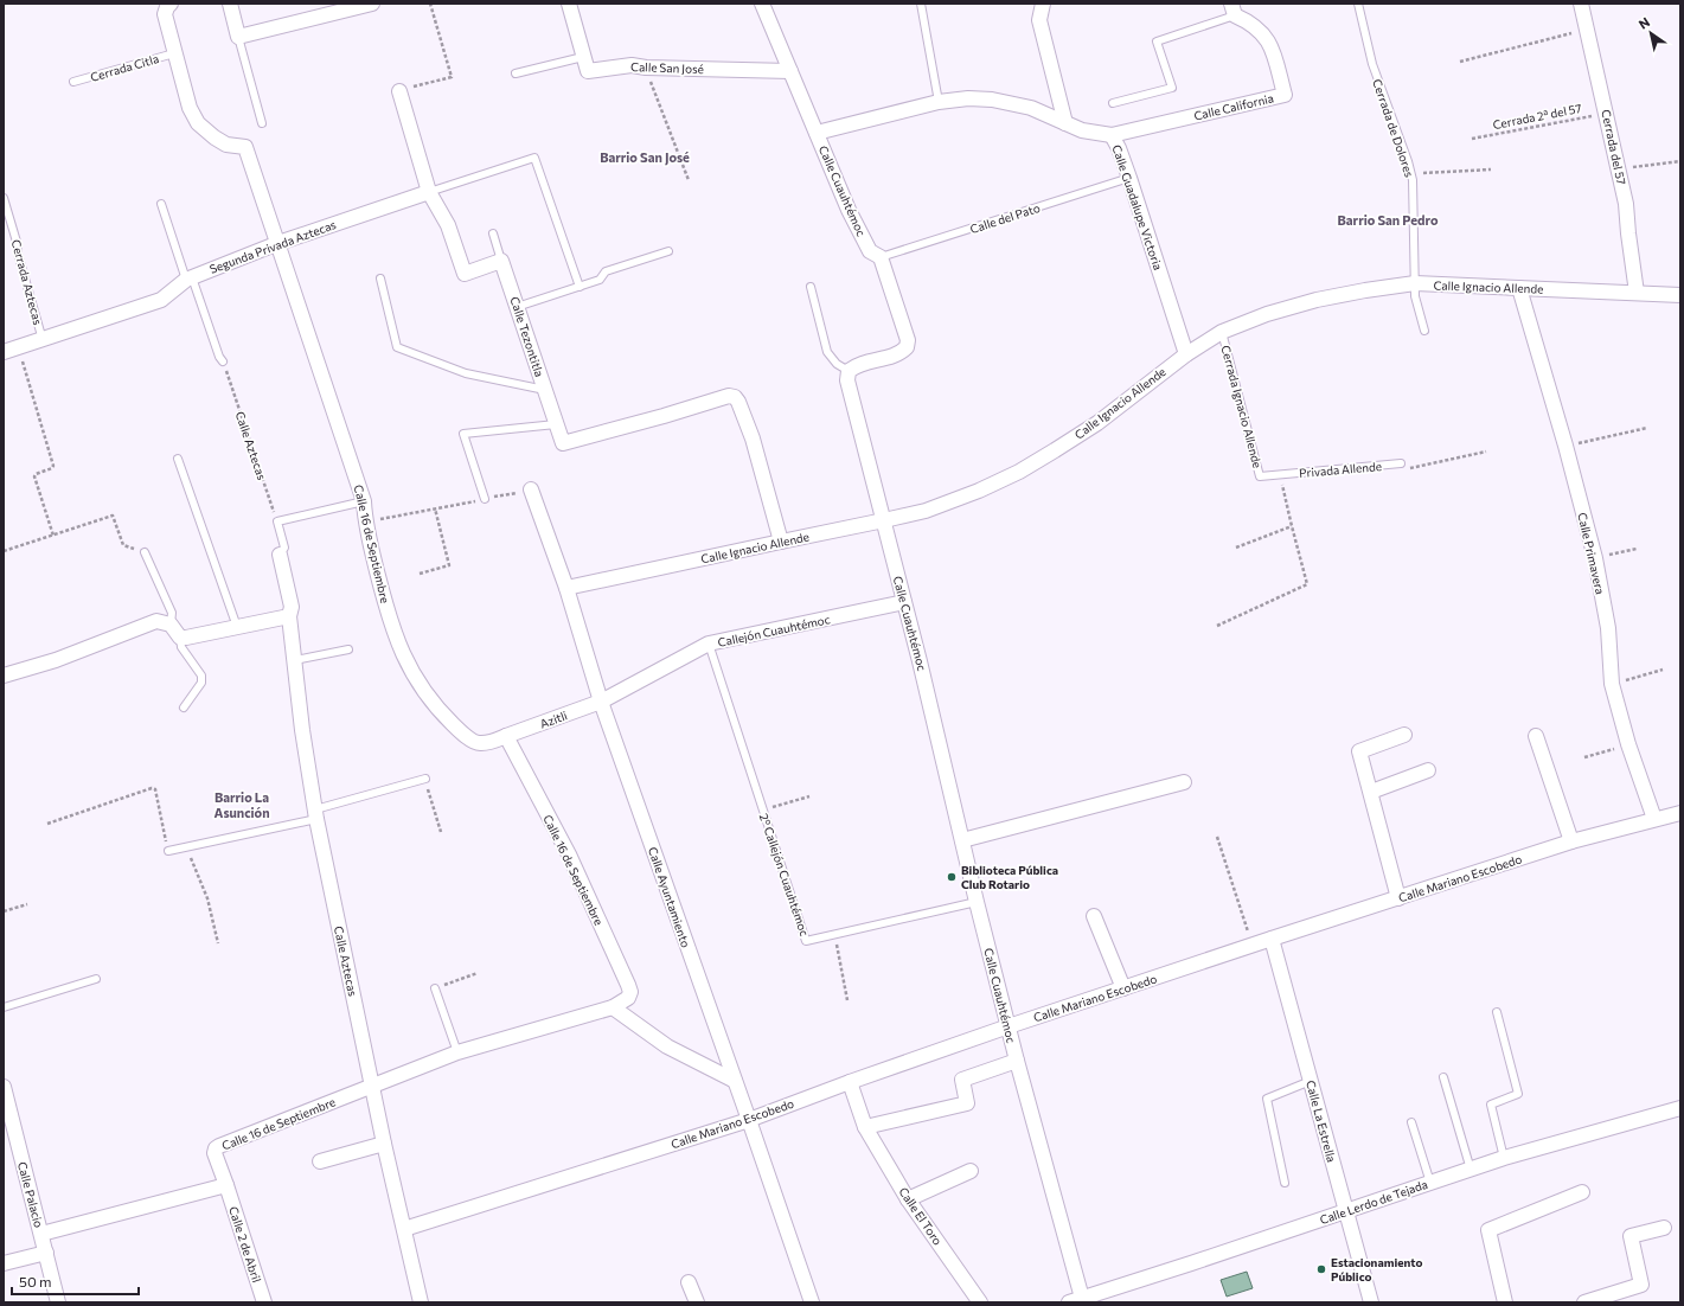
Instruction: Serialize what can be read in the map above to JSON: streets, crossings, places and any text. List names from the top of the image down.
{
  "streets": {
    "street": [
      "Calle San José",
      "Calle California",
      "Cerrada del 57",
      "Calle Cuauhtémoc",
      "Calle Guadalupe Victoria",
      "Segunda Privada Aztecas",
      "Calle Ignacio Allende",
      "Calle Tezontitla",
      "Calle Aztecas",
      "Calle 16 de Septiembre",
      "Calle Primavera",
      "Callejón Cuauhtémoc",
      "Azitli",
      "Calle Mariano Escobedo",
      "Calle Ayuntamiento",
      "Calle La Estrella",
      "Calle Palacio",
      "Calle Lerdo de Tejada",
      "Calle El Toro",
      "Calle 2 de Abril"
    ],
    "lane": [
      "Cerrada Citla",
      "Cerrada de Dolores",
      "Calle del Pato",
      "Cerrada Aztecas",
      "Cerrada Ignacio Allende",
      "Privada Allende",
      "2º Callejón Cuauhtémoc"
    ],
    "path": ["Cerrada 2ª del 57"]
  },
  "crossings": [
    ["Cerrada Citla", "Calle 16 de Septiembre"],
    ["Calle San José", "Calle Cuauhtémoc"],
    ["Calle California", "Calle Guadalupe Victoria"],
    ["Cerrada 2ª del 57", "Cerrada del 57"],
    ["Cerrada de Dolores", "Calle Ignacio Allende"],
    ["Cerrada del 57", "Calle Ignacio Allende"],
    ["Calle Cuauhtémoc", "Calle Guadalupe Victoria"],
    ["Calle Cuauhtémoc", "Calle del Pato"],
    ["Calle Cuauhtémoc", "Calle Ignacio Allende"],
    ["Calle Cuauhtémoc", "Callejón Cuauhtémoc"],
    ["Calle Cuauhtémoc", "2º Callejón Cuauhtémoc"],
    ["Calle Cuauhtémoc", "Calle Mariano Escobedo"],
    ["Calle Cuauhtémoc", "Calle Lerdo de Tejada"],
    ["Calle Guadalupe Victoria", "Calle del Pato"],
    ["Calle Guadalupe Victoria", "Calle Ignacio Allende"],
    ["Segunda Privada Aztecas", "Cerrada Aztecas"],
    ["Segunda Privada Aztecas", "Calle 16 de Septiembre"],
    ["Calle Ignacio Allende", "Calle Tezontitla"],
    ["Calle Ignacio Allende", "Cerrada Ignacio Allende"],
    ["Calle Ignacio Allende", "Calle Primavera"],
    ["Calle Ignacio Allende", "Calle Ayuntamiento"],
    ["Cerrada Ignacio Allende", "Privada Allende"],
    ["Calle Aztecas", "Calle 16 de Septiembre"],
    ["Calle Aztecas", "Calle Mariano Escobedo"],
    ["Calle 16 de Septiembre", "Azitli"],
    ["Calle 16 de Septiembre", "Calle 2 de Abril"],
    ["Calle Primavera", "Calle Mariano Escobedo"],
    ["Callejón Cuauhtémoc", "Azitli"],
    ["Callejón Cuauhtémoc", "2º Callejón Cuauhtémoc"],
    ["Callejón Cuauhtémoc", "Calle Ayuntamiento"],
    ["Azitli", "Calle Ayuntamiento"],
    ["Calle Mariano Escobedo", "Calle Ayuntamiento"],
    ["Calle Mariano Escobedo", "Calle La Estrella"],
    ["Calle Mariano Escobedo", "Calle El Toro"],
    ["Calle La Estrella", "Calle Lerdo de Tejada"]
  ],
  "districts": ["Barrio San José", "Barrio San Pedro", "Barrio La Asunción"],
  "places": ["Biblioteca Pública Club Rotario", "Estacionamiento Público"],
  "scale_bar": "50 m",
  "north": "top left"
}
